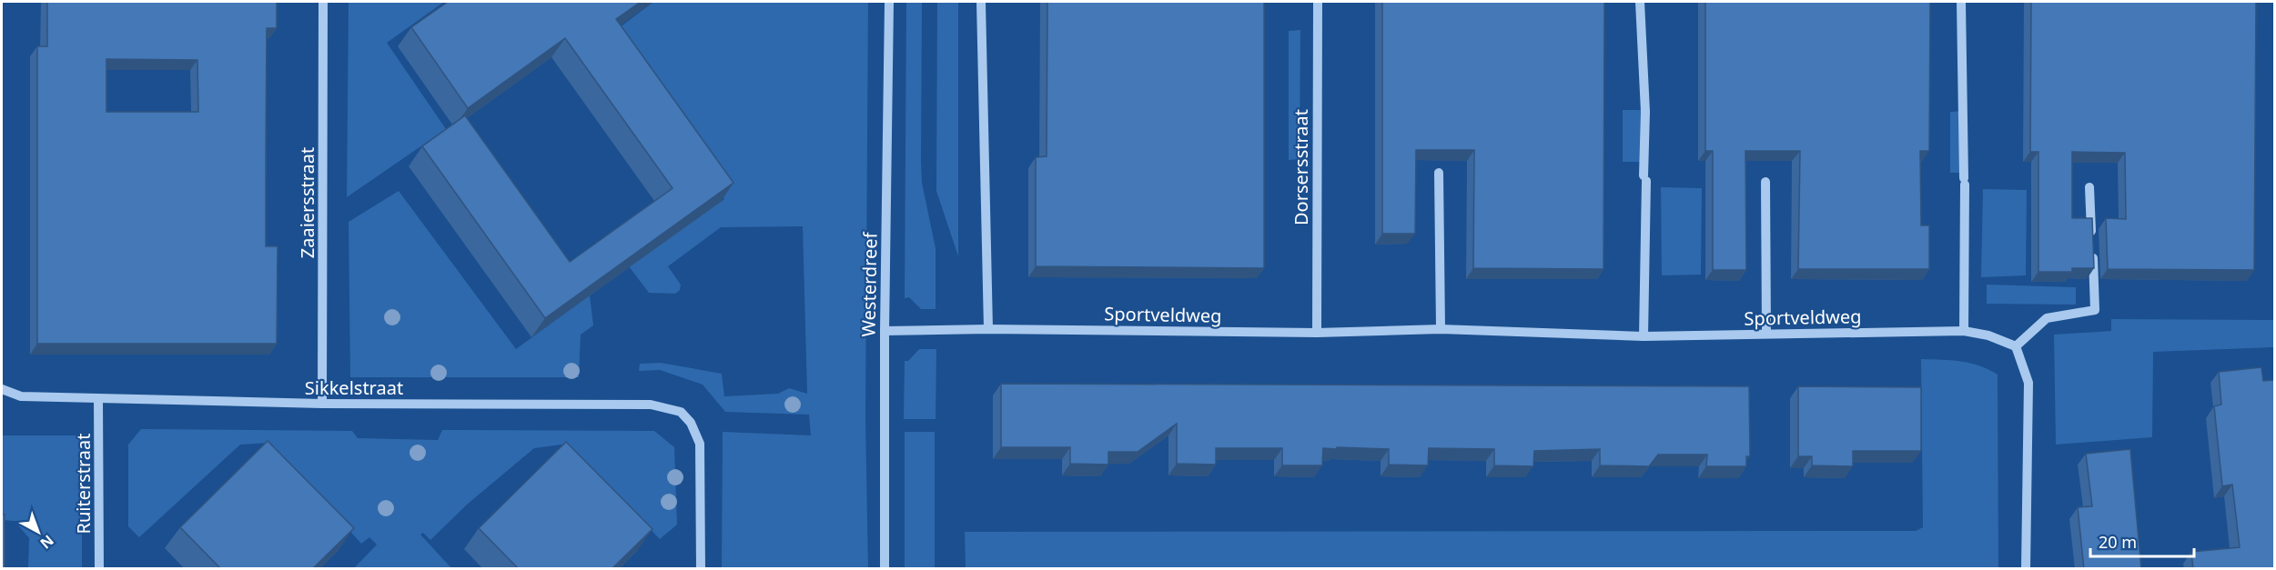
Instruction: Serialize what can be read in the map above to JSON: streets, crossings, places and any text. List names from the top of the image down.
{
  "streets": {
    "street": [
      "Dorsersstraat",
      "Zaaiersstraat",
      "Westerdreef",
      "Sportveldweg",
      "Sikkelstraat",
      "Ruiterstraat"
    ]
  },
  "crossings": [
    ["Dorsersstraat", "Sportveldweg"],
    ["Zaaiersstraat", "Sikkelstraat"],
    ["Westerdreef", "Sportveldweg"],
    ["Sikkelstraat", "Ruiterstraat"]
  ],
  "scale_bar": "20 m",
  "north": "bottom right"
}
